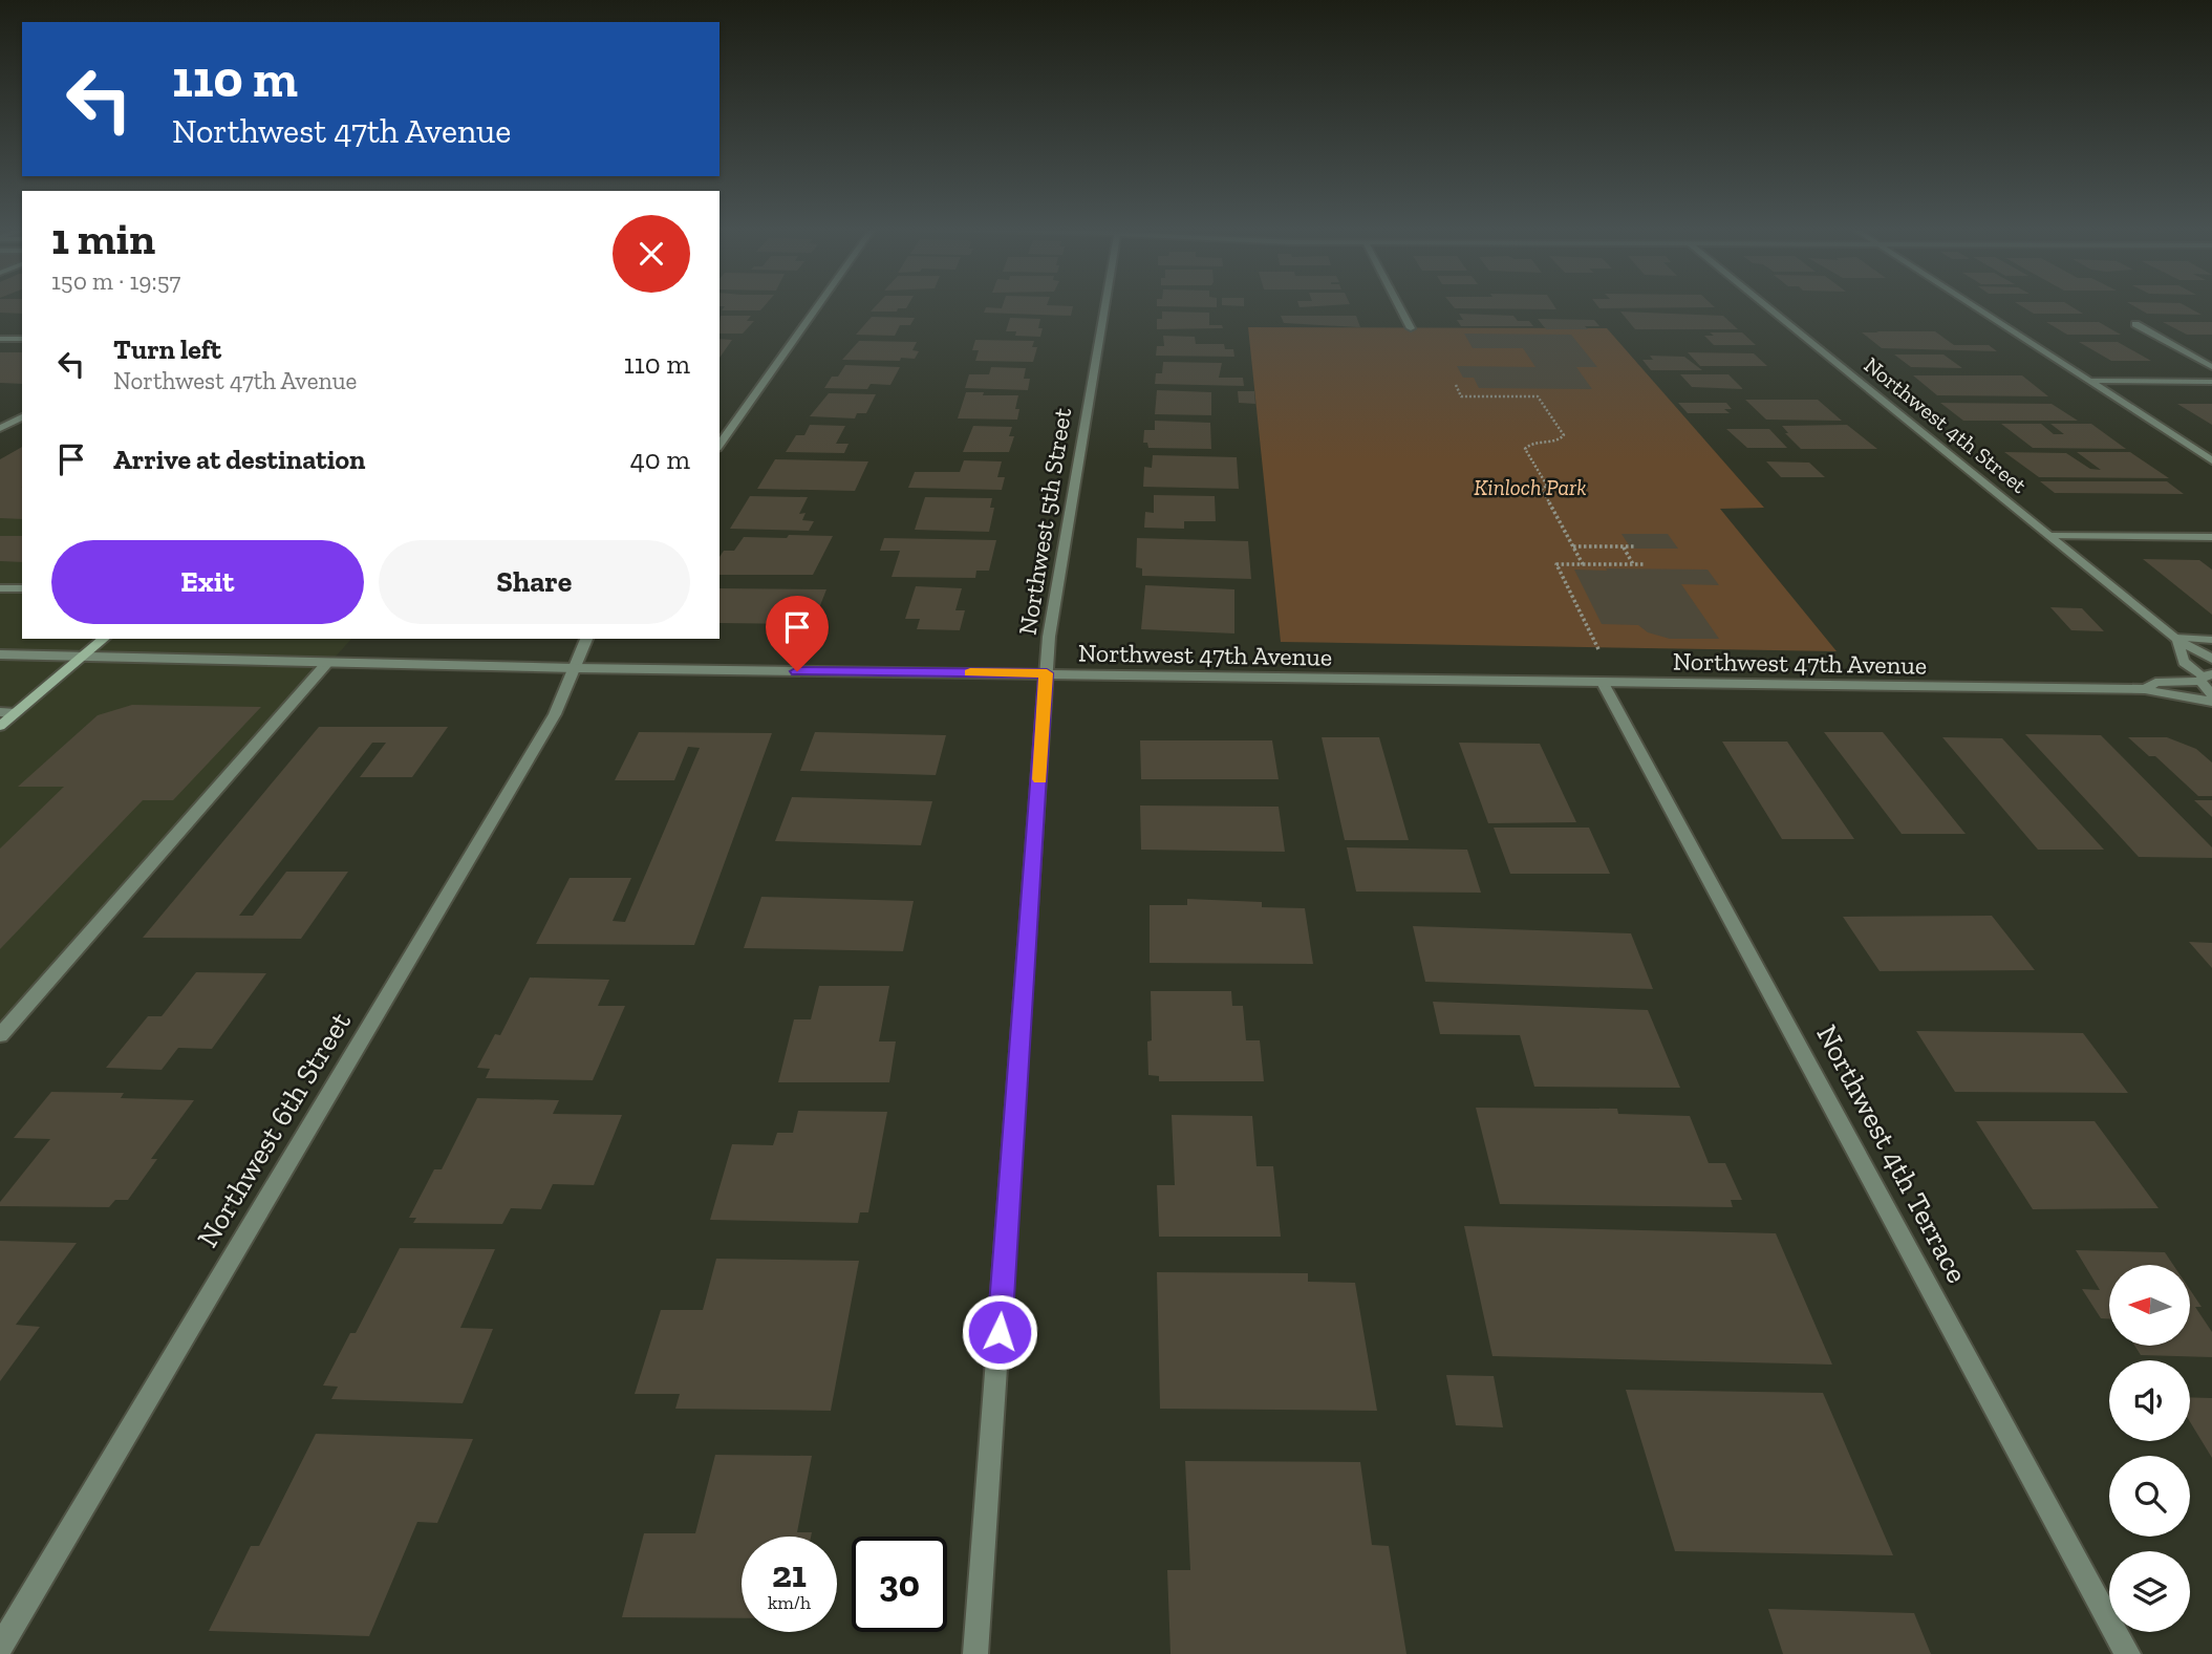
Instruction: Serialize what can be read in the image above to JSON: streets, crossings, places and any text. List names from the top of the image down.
{
  "streets": {
    "street": [
      "Northwest 4th Street",
      "Northwest 5th Street",
      "Northwest 47th Avenue",
      "Northwest 6th Street",
      "Northwest 4th Terrace"
    ]
  },
  "crossings": [
    ["Northwest 4th Street", "Northwest 47th Avenue"],
    ["Northwest 5th Street", "Northwest 47th Avenue"],
    ["Northwest 47th Avenue", "Northwest 6th Street"],
    ["Northwest 47th Avenue", "Northwest 4th Terrace"]
  ],
  "parks": ["Kinloch Park"],
  "north": "left",
  "page": {
    "turn": ["110 m", "Northwest 47th Avenue"],
    "heading": ["1 min", "150 m · 19:57"],
    "list": [
      {
        "name": "Turn left",
        "note": "Northwest 47th Avenue",
        "value": "110 m"
      },
      {
        "name": "Arrive at destination",
        "value": "40 m"
      }
    ],
    "buttons": ["Exit", "Share"],
    "speed": "21 km/h",
    "limit": "30"
  }
}
